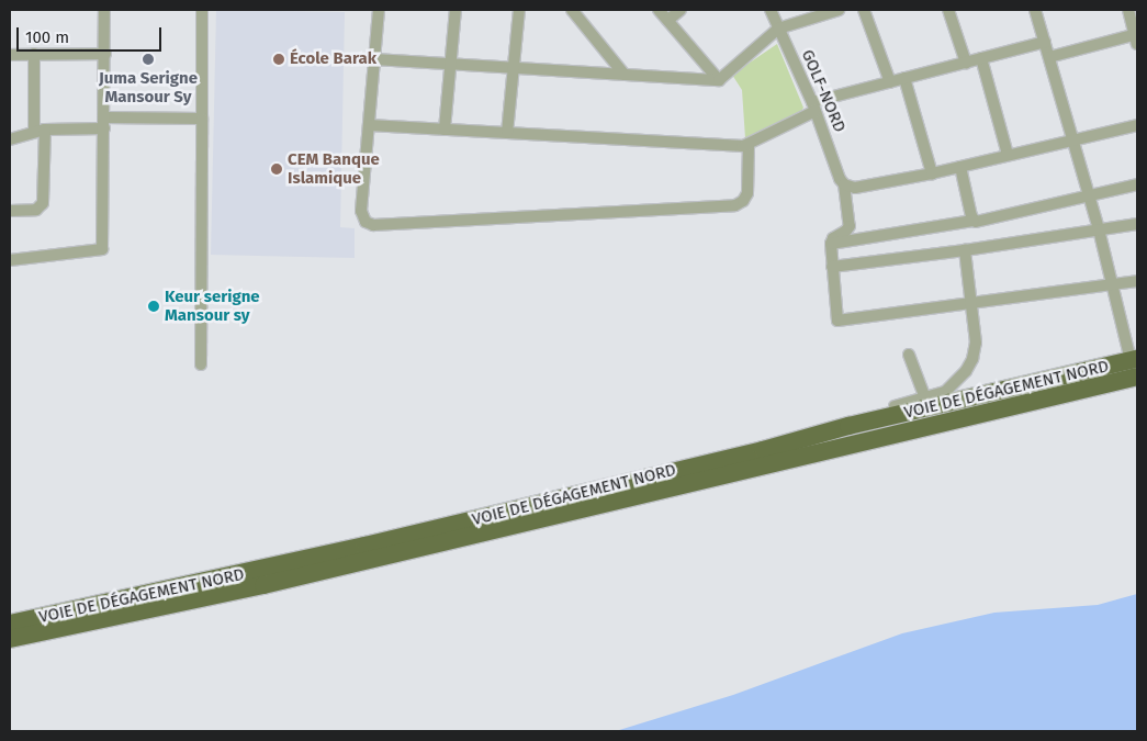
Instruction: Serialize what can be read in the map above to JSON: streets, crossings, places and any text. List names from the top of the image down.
{
  "streets": {
    "highway": ["VOIE DE DÉGAGEMENT NORD"],
    "street": ["GOLF-NORD"]
  },
  "places": [
    "Juma Serigne Mansour Sy",
    "École Barak",
    "CEM Banque Islamique",
    "Keur serigne Mansour sy"
  ],
  "scale_bar": "100 m"
}
